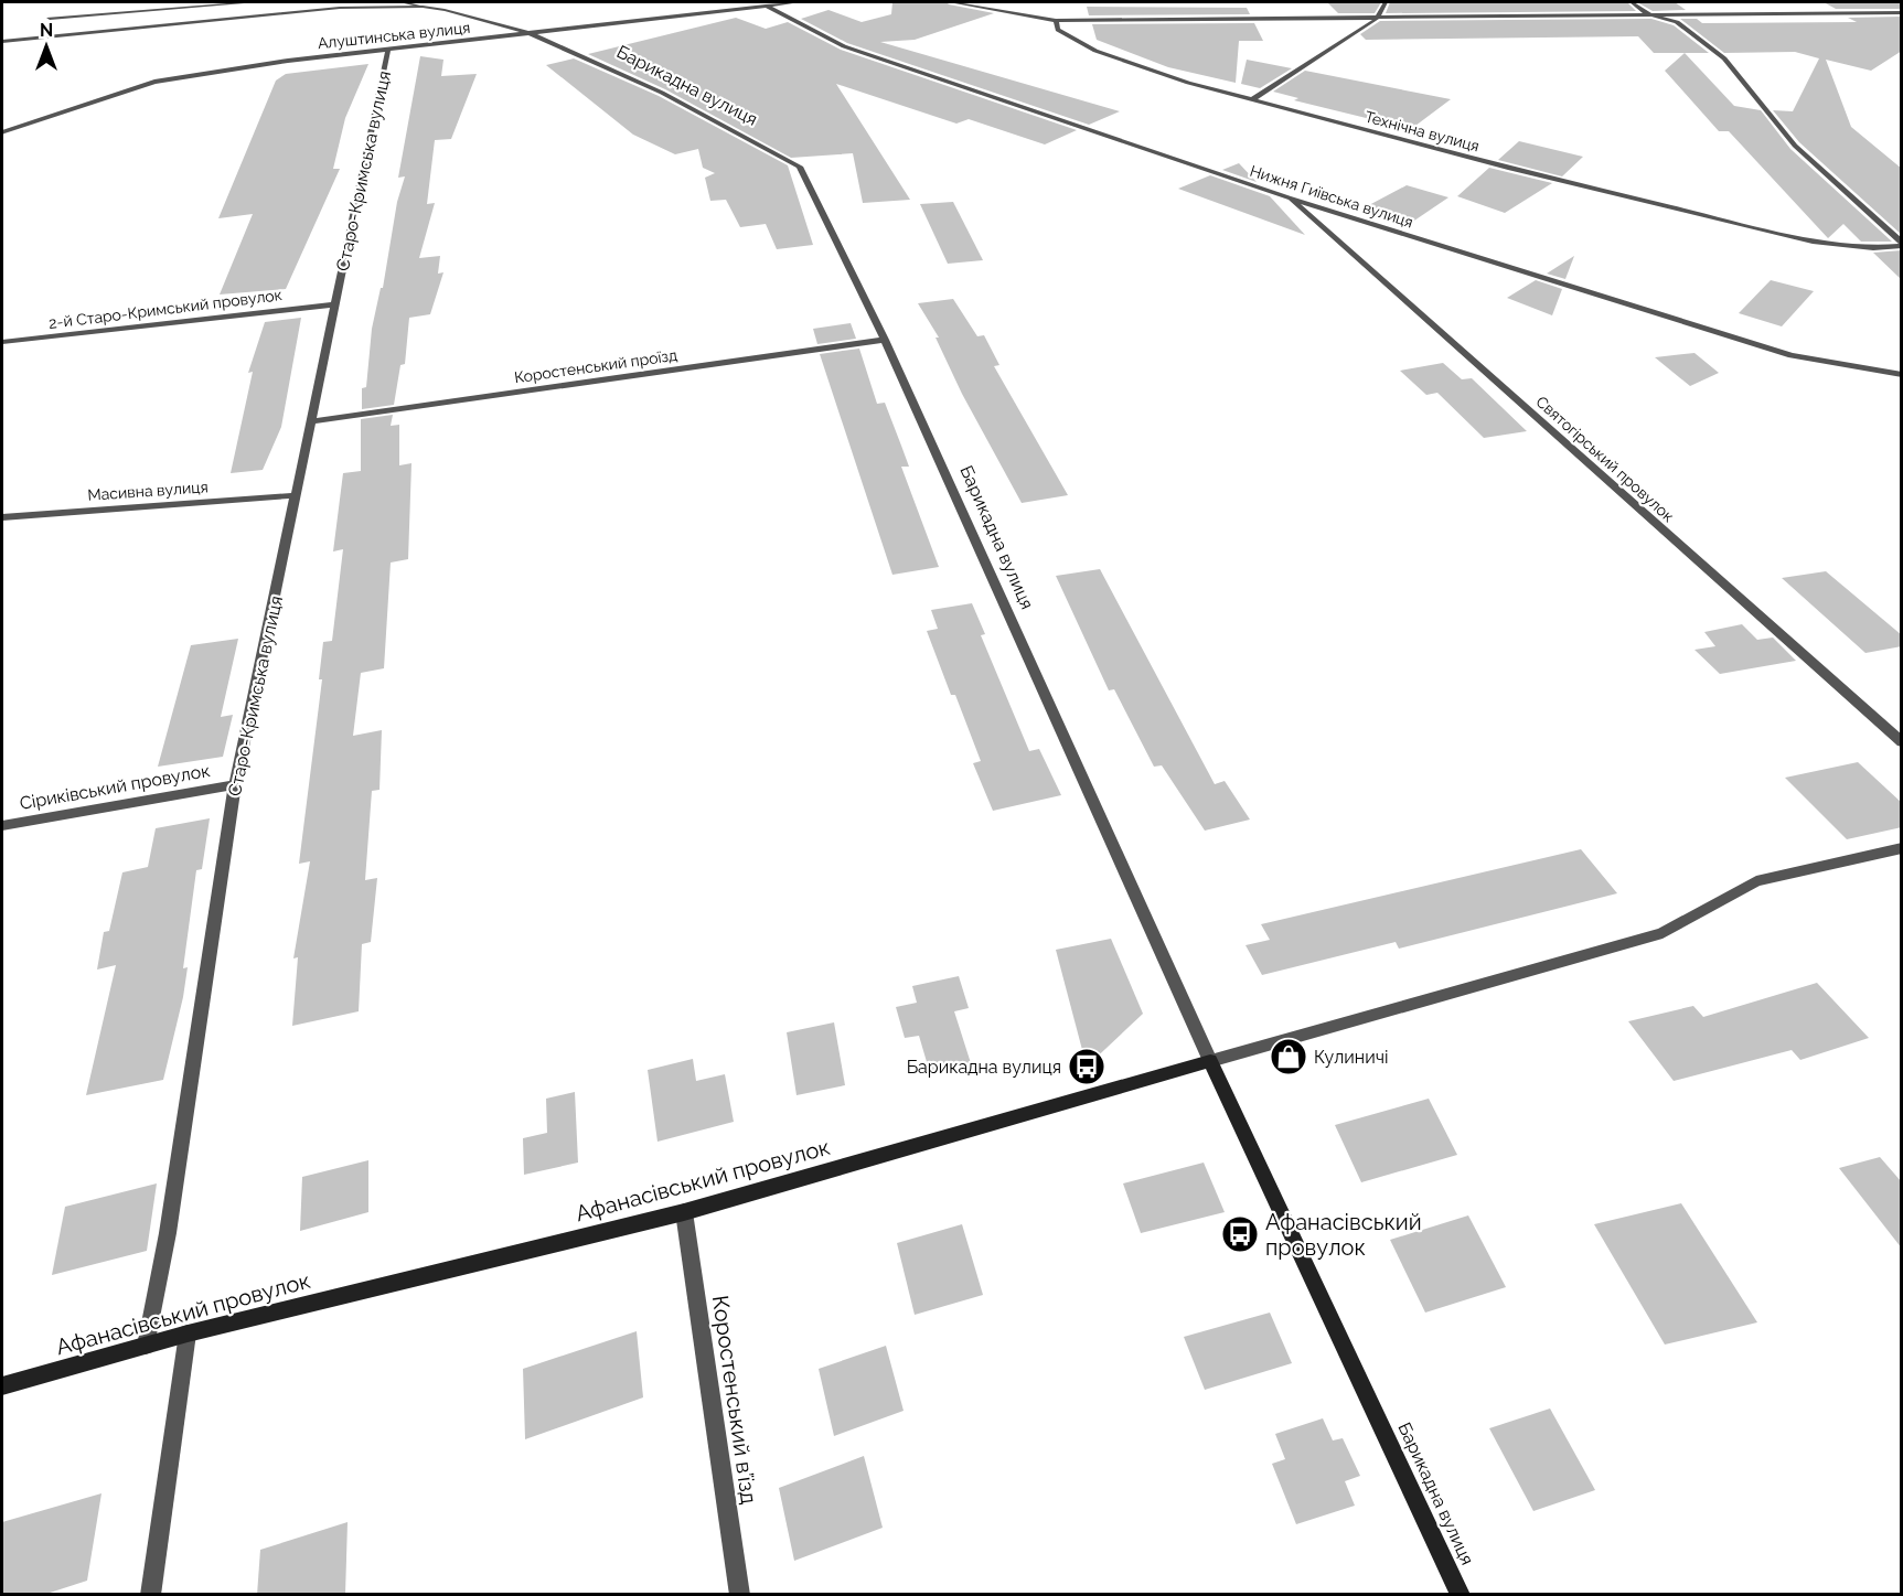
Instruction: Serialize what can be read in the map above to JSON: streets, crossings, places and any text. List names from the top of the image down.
{
  "streets": {
    "street": [
      "Алуштинська вулиця",
      "Барикадна вулиця",
      "Технічна вулиця",
      "Старо-Кримська вулиця",
      "Нижня Гиївська вулиця",
      "2-й Старо-Кримський провулок",
      "Коростенський проїзд",
      "Святогірський провулок",
      "Масивна вулиця",
      "Сіриківський провулок",
      "Афанасівський провулок",
      "Коростенський в’їзд"
    ]
  },
  "crossings": [
    ["Алуштинська вулиця", "Барикадна вулиця"],
    ["Алуштинська вулиця", "Старо-Кримська вулиця"],
    ["Алуштинська вулиця", "Нижня Гиївська вулиця"],
    ["Барикадна вулиця", "Коростенський проїзд"],
    ["Барикадна вулиця", "Афанасівський провулок"],
    ["Старо-Кримська вулиця", "2-й Старо-Кримський провулок"],
    ["Старо-Кримська вулиця", "Коростенський проїзд"],
    ["Старо-Кримська вулиця", "Масивна вулиця"],
    ["Старо-Кримська вулиця", "Сіриківський провулок"],
    ["Старо-Кримська вулиця", "Афанасівський провулок"],
    ["Нижня Гиївська вулиця", "Святогірський провулок"],
    ["Афанасівський провулок", "Коростенський в’їзд"]
  ],
  "places": {
    "shop": ["Кулиничі"],
    "bus stop": ["Барикадна вулиця", "Афанасівський провулок"]
  },
  "north": "top"
}
